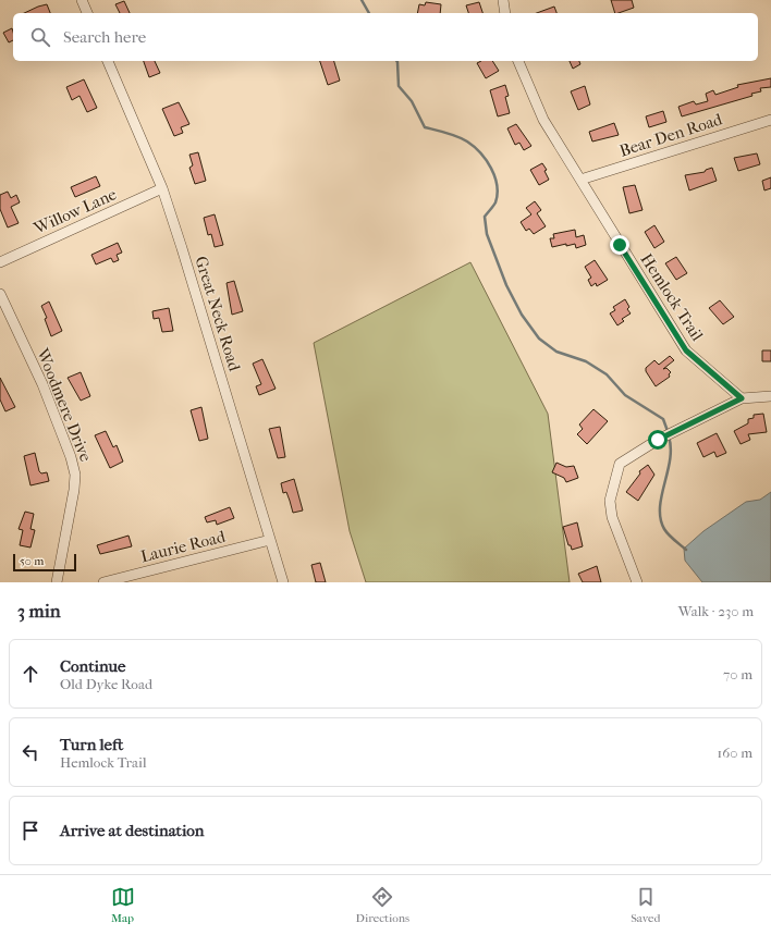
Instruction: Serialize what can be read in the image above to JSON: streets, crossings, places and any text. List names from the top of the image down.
{
  "streets": {
    "street": [
      "Bear Den Road",
      "Willow Lane",
      "Hemlock Trail",
      "Great Neck Road",
      "Woodmere Drive",
      "Laurie Road"
    ]
  },
  "crossings": [
    ["Bear Den Road", "Hemlock Trail"],
    ["Willow Lane", "Great Neck Road"],
    ["Great Neck Road", "Laurie Road"]
  ],
  "scale_bar": "50 m",
  "page": {
    "search": "Search here",
    "scale": "50 m",
    "heading": ["3 min", "Walk · 230 m"],
    "list": [
      ["Continue", "Old Dyke Road", "70 m"],
      ["Turn left", "Hemlock Trail", "160 m"],
      "Arrive at destination"
    ],
    "nav": ["Map", "Directions", "Saved"]
  }
}
